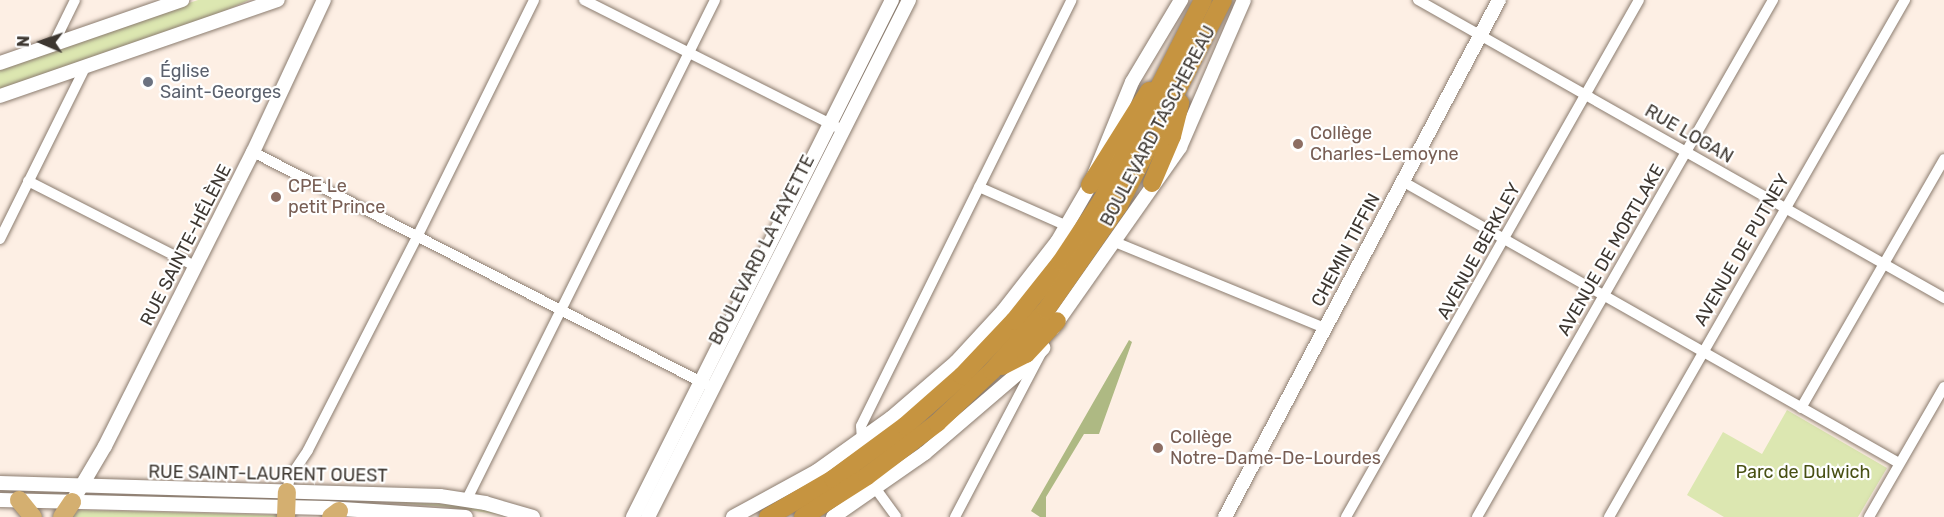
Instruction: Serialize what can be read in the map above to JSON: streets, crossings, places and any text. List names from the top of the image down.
{
  "streets": {
    "highway": ["BOULEVARD TASCHEREAU"],
    "street": [
      "RUE LOGAN",
      "RUE SAINTE-HÉLÈNE",
      "BOULEVARD LA FAYETTE",
      "CHEMIN TIFFIN",
      "AVENUE DE MORTLAKE",
      "AVENUE DE PUTNEY",
      "AVENUE BERKLEY",
      "RUE SAINT-LAURENT OUEST"
    ]
  },
  "crossings": [
    ["RUE LOGAN", "CHEMIN TIFFIN"],
    ["RUE LOGAN", "AVENUE DE MORTLAKE"],
    ["RUE LOGAN", "AVENUE DE PUTNEY"],
    ["RUE LOGAN", "AVENUE BERKLEY"],
    ["RUE SAINTE-HÉLÈNE", "RUE SAINT-LAURENT OUEST"]
  ],
  "parks": ["Parc de Dulwich"],
  "places": [
    "Église Saint-Georges",
    "Collège Charles-Lemoyne",
    "CPE Le petit Prince",
    "Collège Notre-Dame-De-Lourdes"
  ],
  "north": "left"
}
